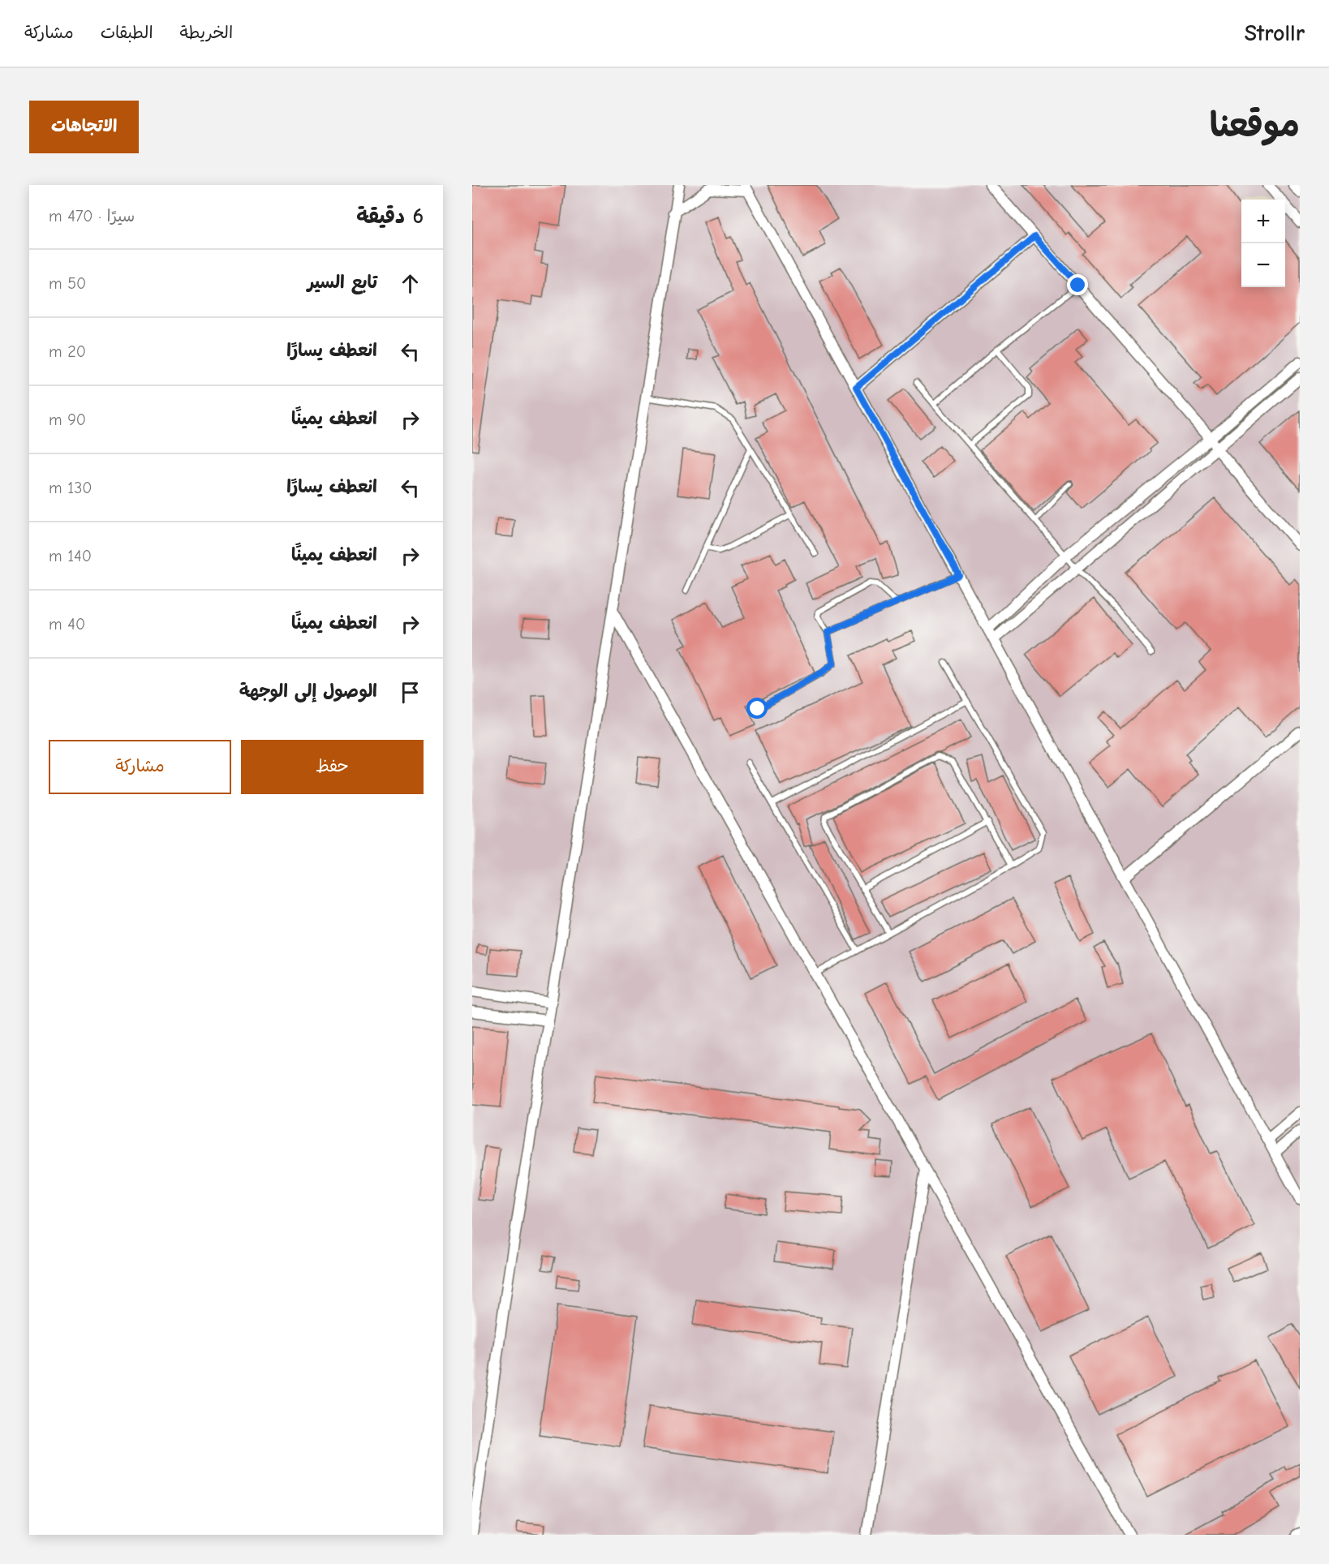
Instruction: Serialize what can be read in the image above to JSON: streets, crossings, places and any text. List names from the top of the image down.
{
  "page": {
    "header": "Strollr",
    "nav": ["الخريطة", "الطبقات", "مشاركة"],
    "title": "موقعنا",
    "buttons": [
      "الاتجاهات",
      ["حفظ", "مشاركة"]
    ],
    "heading": ["6 دقيقة", "سيرًا · 470 m"],
    "map_buttons": ["+", "−"],
    "list": [
      ["تابع السير", "50 m"],
      ["انعطف يسارًا", "20 m"],
      ["انعطف يمينًا", "90 m"],
      ["انعطف يسارًا", "130 m"],
      ["انعطف يمينًا", "140 m"],
      ["انعطف يمينًا", "40 m"],
      "الوصول إلى الوجهة"
    ]
  }
}
